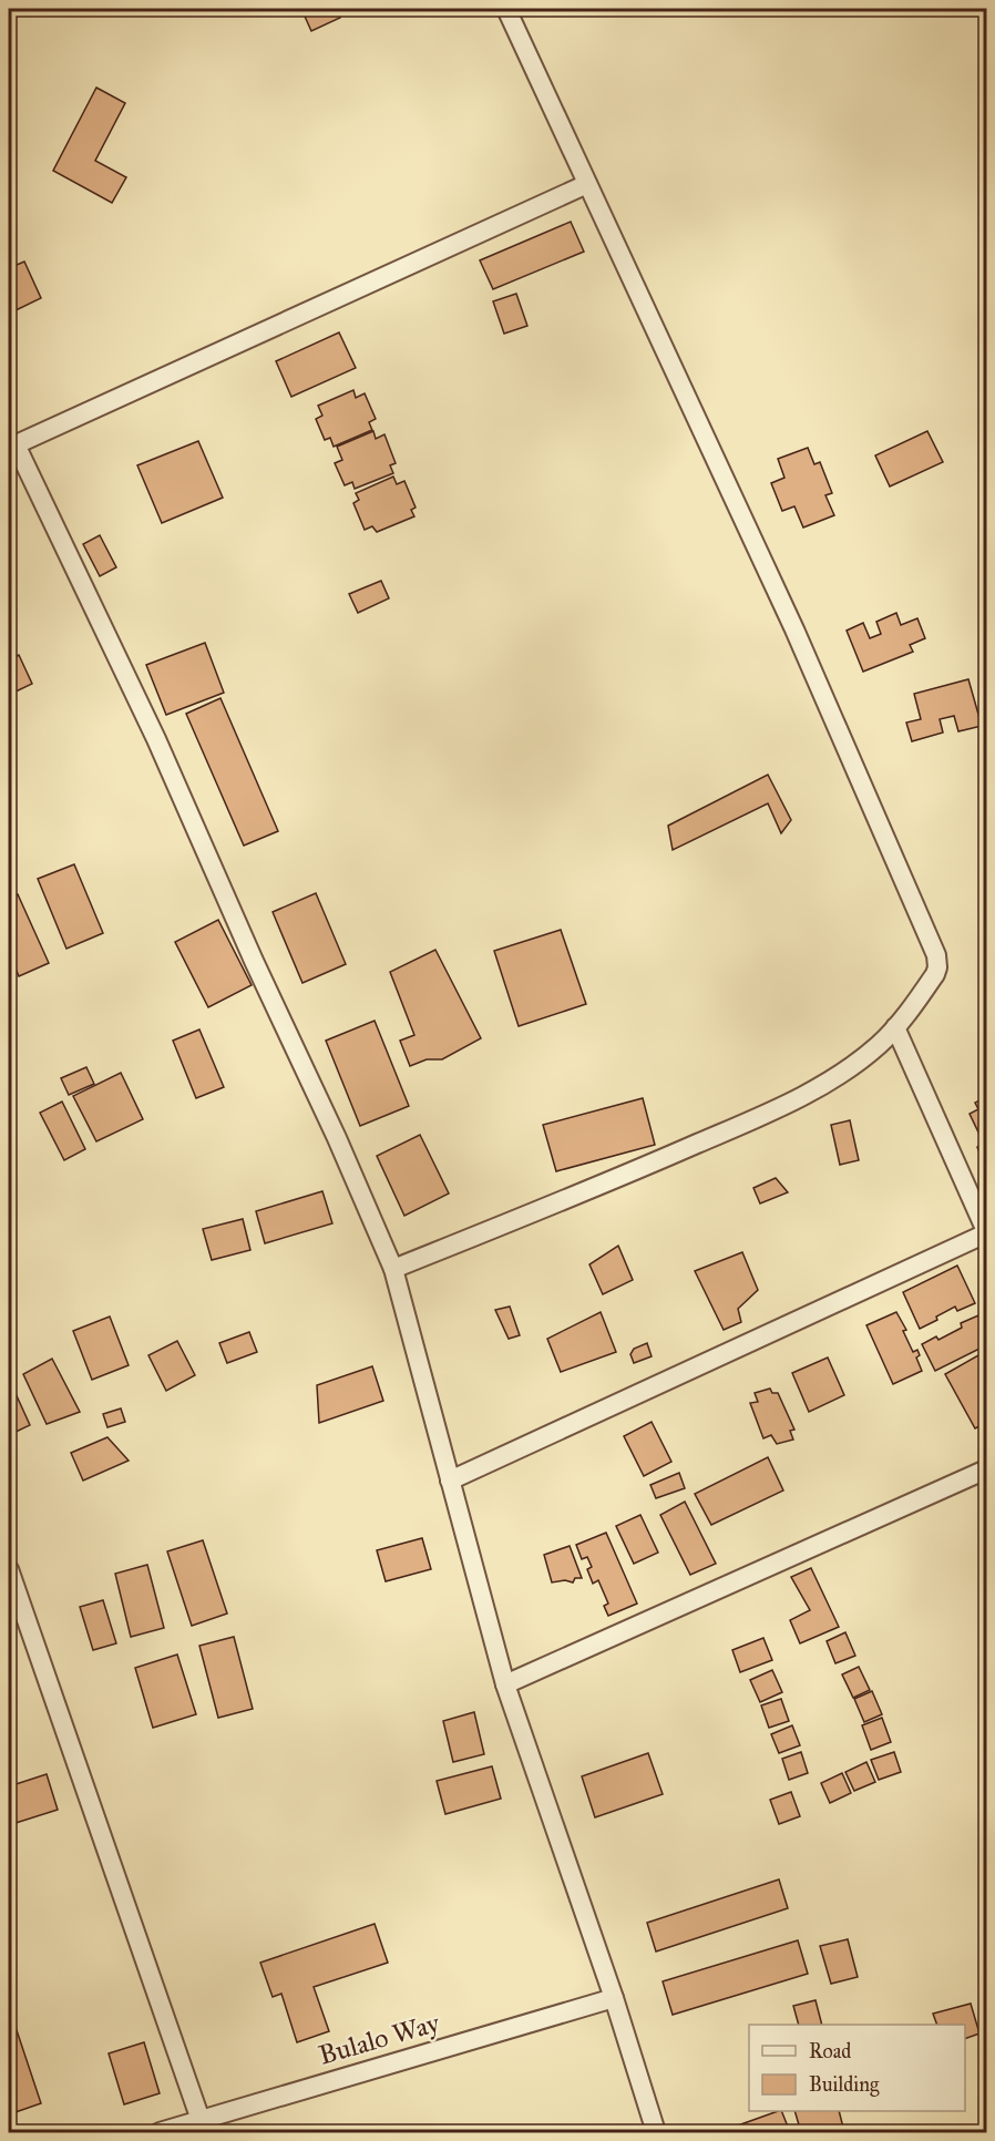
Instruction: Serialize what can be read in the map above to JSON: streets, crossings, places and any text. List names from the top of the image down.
{
  "streets": {
    "street": ["Bulalo Way"]
  },
  "legend": ["Road", "Building"]
}
